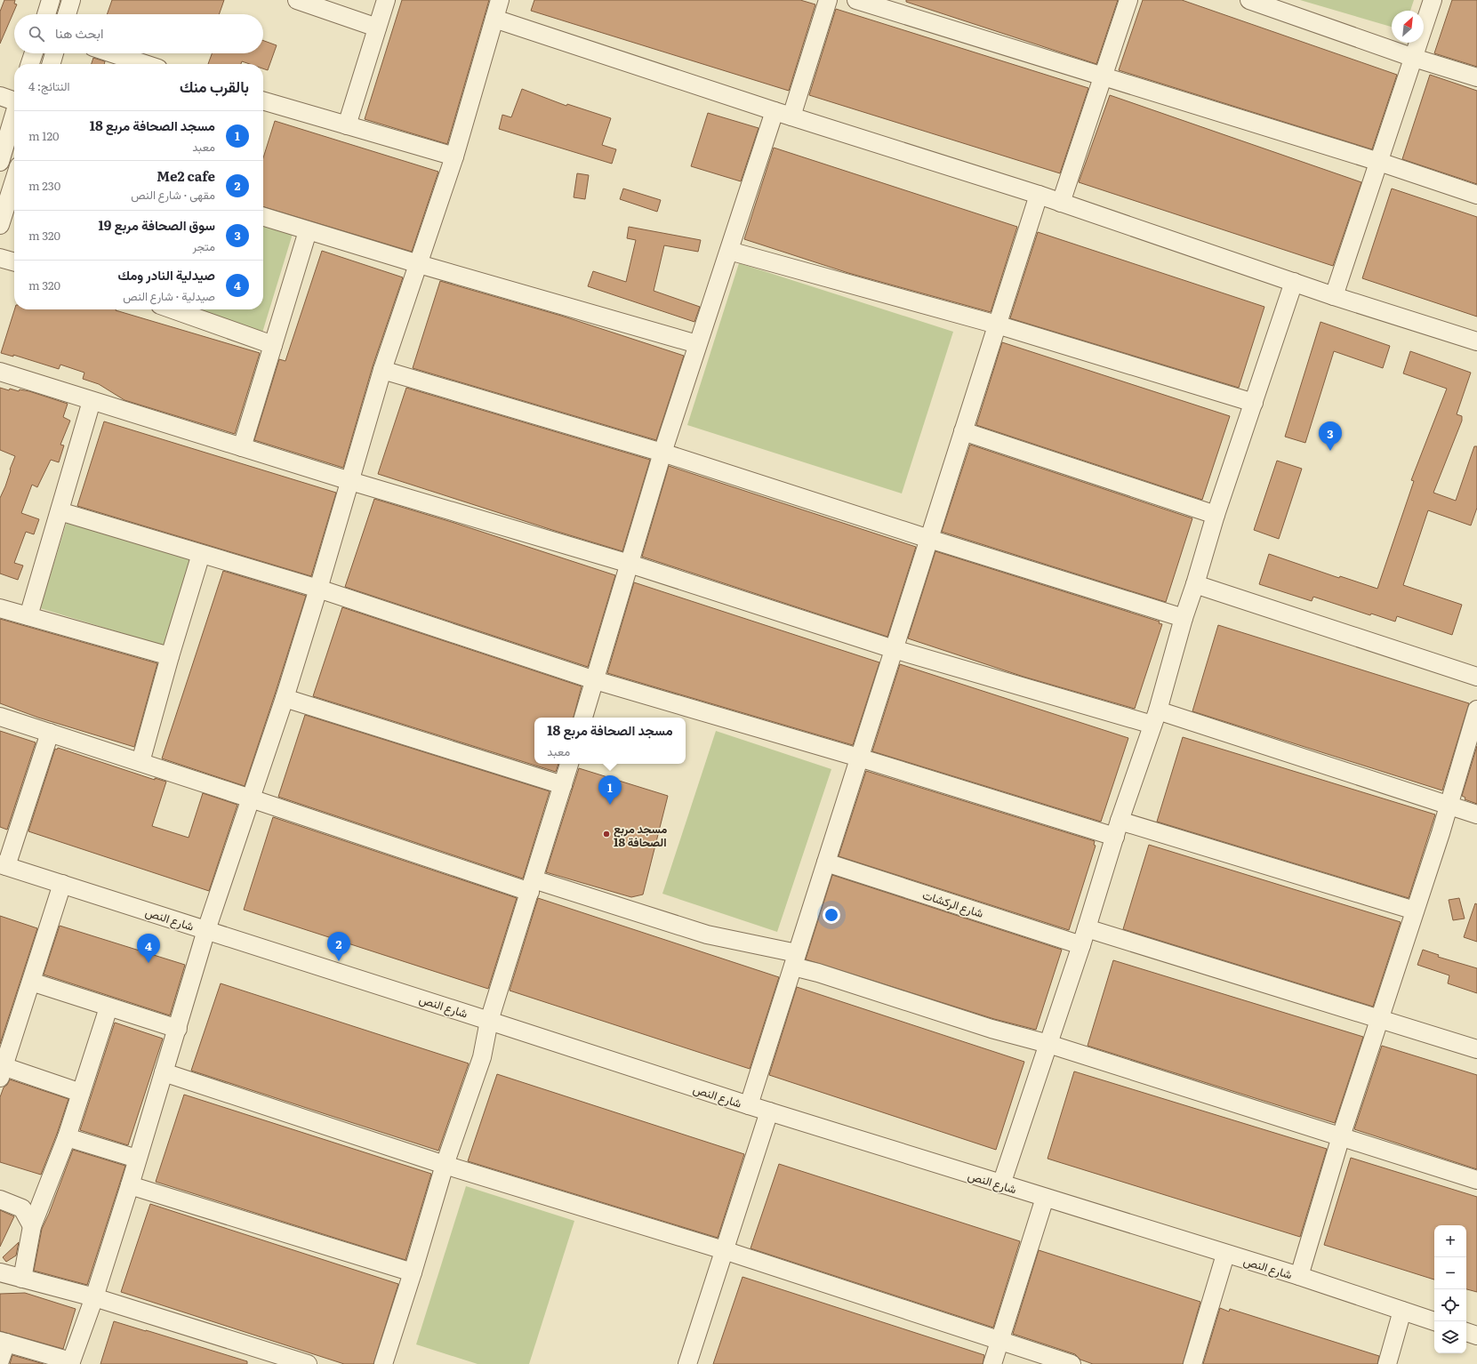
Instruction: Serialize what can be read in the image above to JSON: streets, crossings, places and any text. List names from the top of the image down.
{
  "streets": {
    "street": ["شارع الركشات", "شارع النص"]
  },
  "places": ["مسجد مربع 18 الصحافة"],
  "north": "top right",
  "page": {
    "search": "ابحث هنا",
    "heading": ["بالقرب منك", "النتائج: 4"],
    "list": [
      {
        "mark": "1",
        "name": "مسجد الصحافة مربع 18",
        "note": "معبد",
        "value": "120 m"
      },
      {
        "mark": "2",
        "name": "Me2 cafe",
        "note": "مقهى · شارع النص",
        "value": "230 m"
      },
      {
        "mark": "3",
        "name": "سوق الصحافة مربع 19",
        "note": "متجر",
        "value": "320 m"
      },
      {
        "mark": "4",
        "name": "صيدلية النادر ومك",
        "note": "صيدلية · شارع النص",
        "value": "320 m"
      }
    ],
    "pins": [
      "3",
      "1",
      "2",
      "4"
    ],
    "popup": ["مسجد الصحافة مربع 18", "معبد"],
    "map_buttons": ["+", "−"]
  }
}
